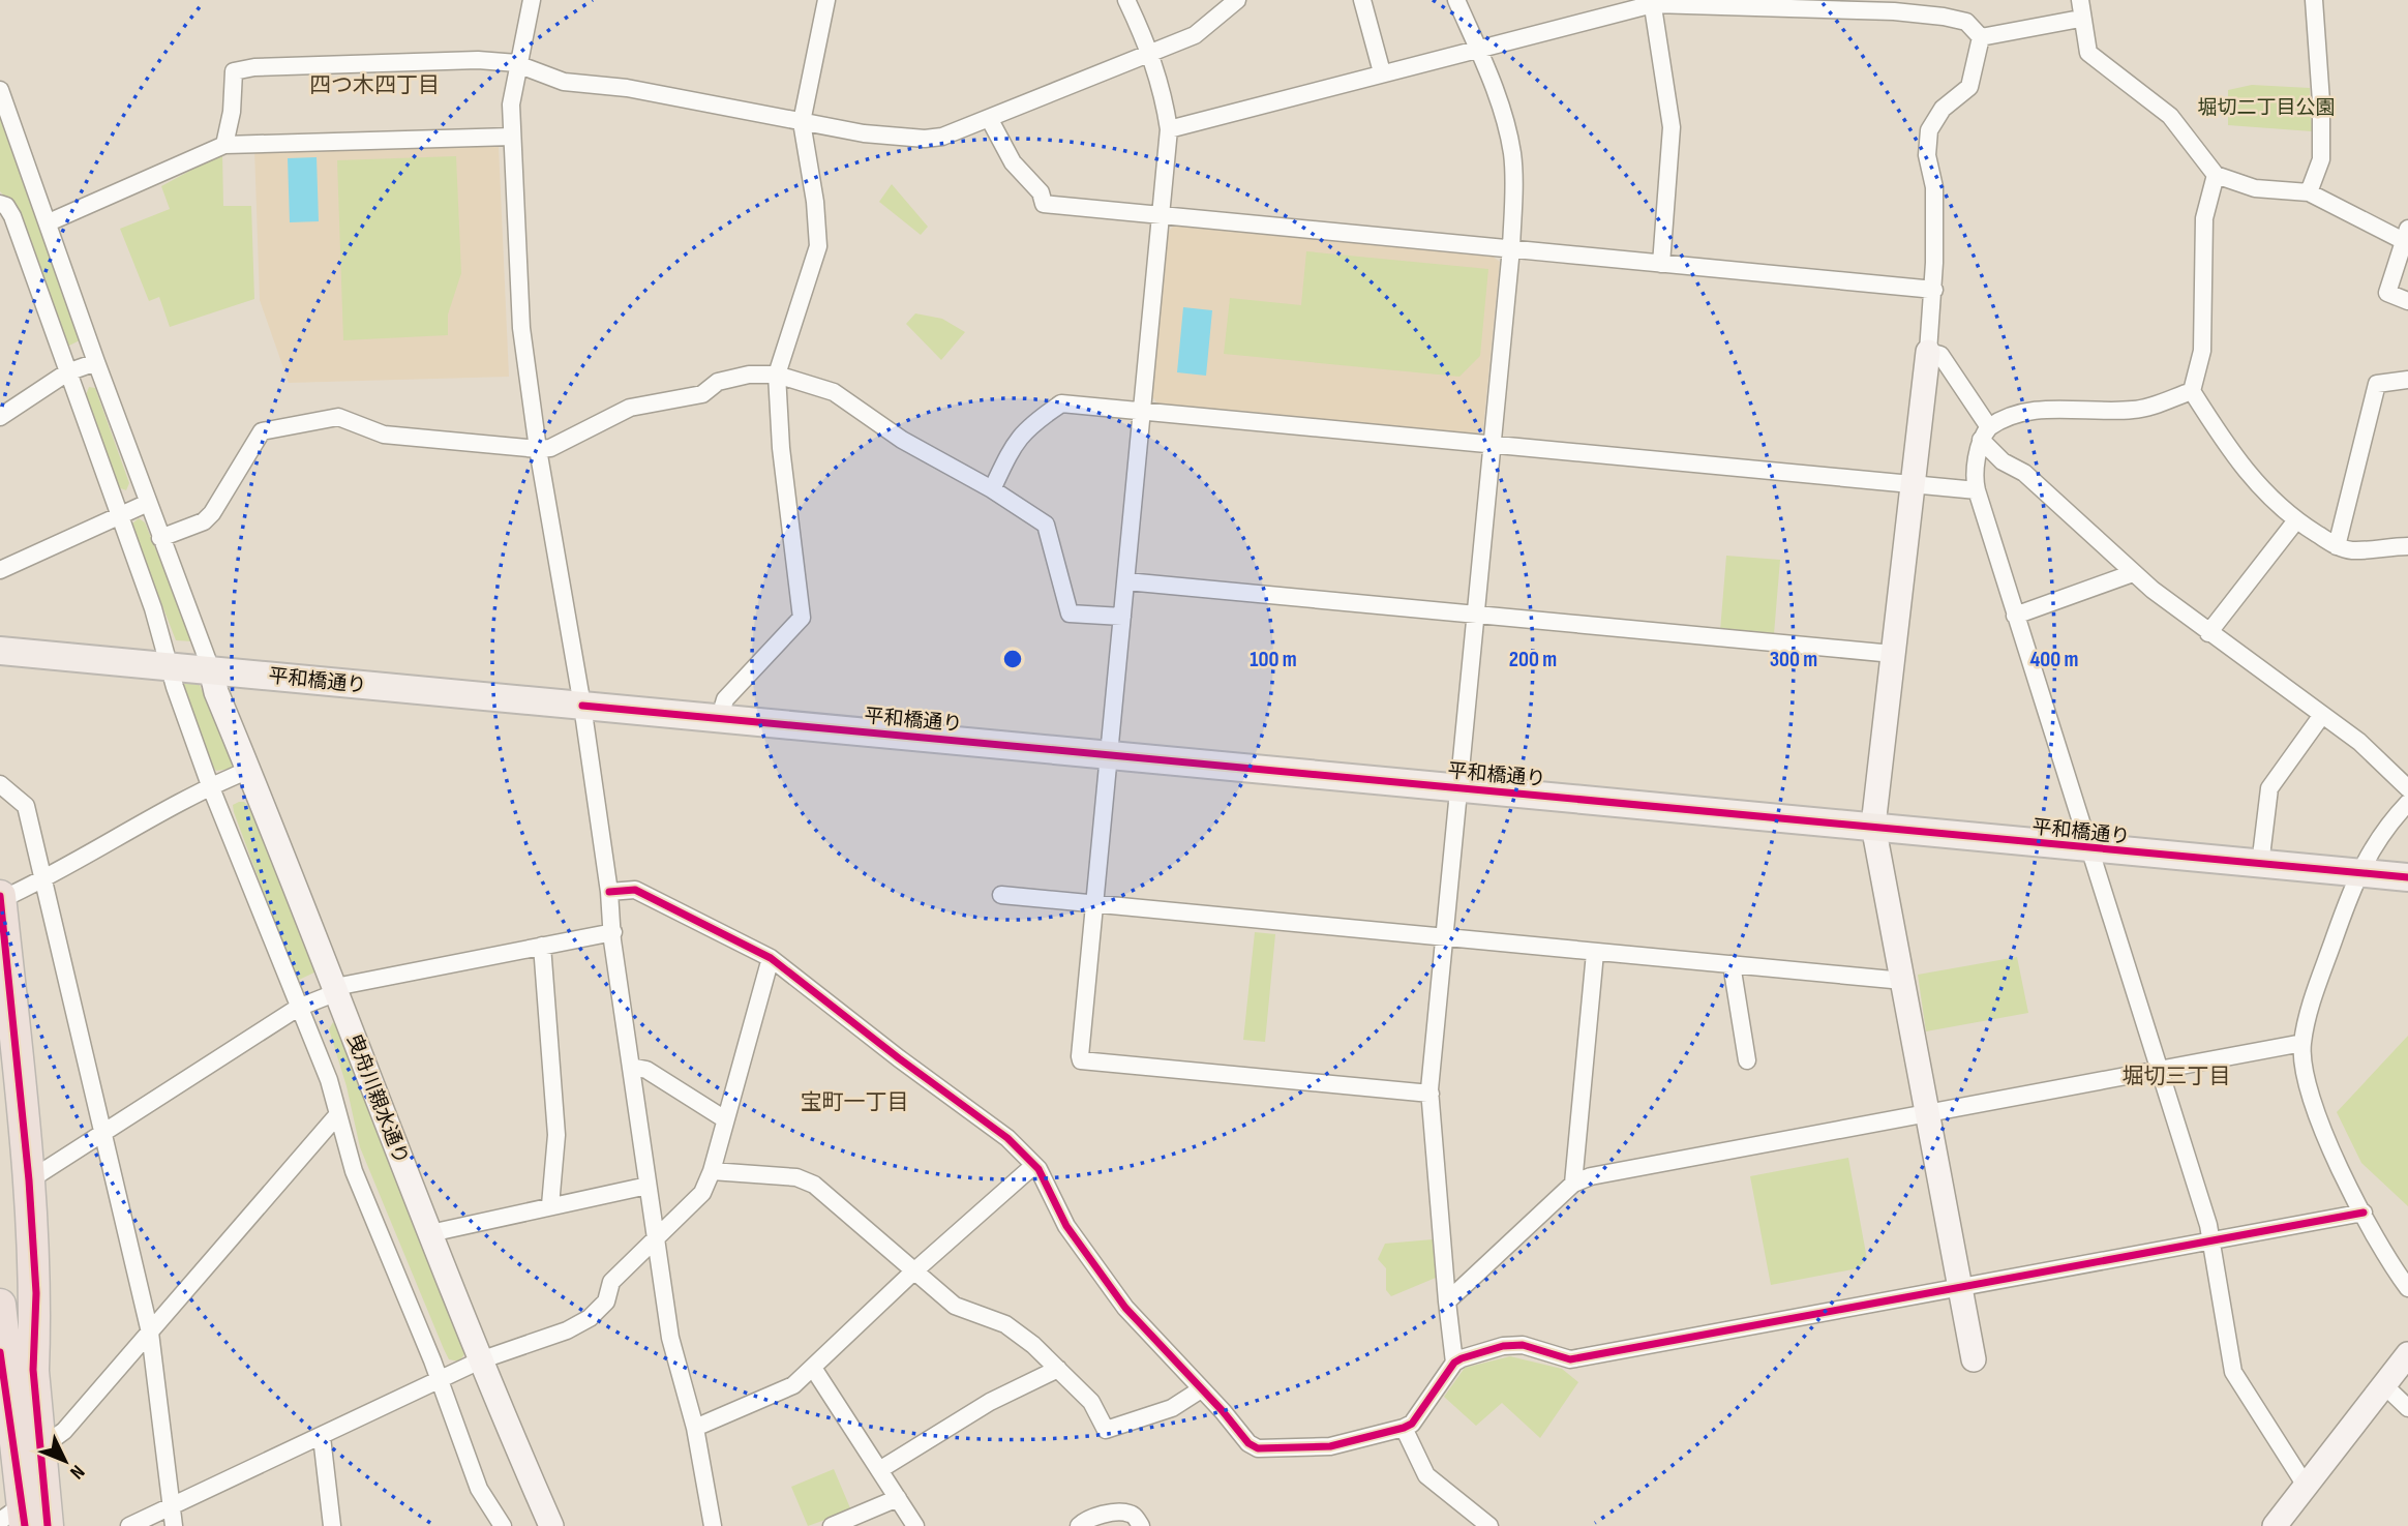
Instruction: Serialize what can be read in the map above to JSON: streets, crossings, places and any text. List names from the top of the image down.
{
  "streets": {
    "main road": ["平和橋通り"],
    "street": ["曳舟川親水通り"]
  },
  "crossings": [
    ["平和橋通り", "曳舟川親水通り"]
  ],
  "districts": ["四つ木四丁目", "堀切三丁目", "宝町一丁目"],
  "parks": ["堀切二丁目公園"],
  "north": "bottom right",
  "rings": [
    "100 m",
    "200 m",
    "300 m",
    "400 m"
  ]
}
